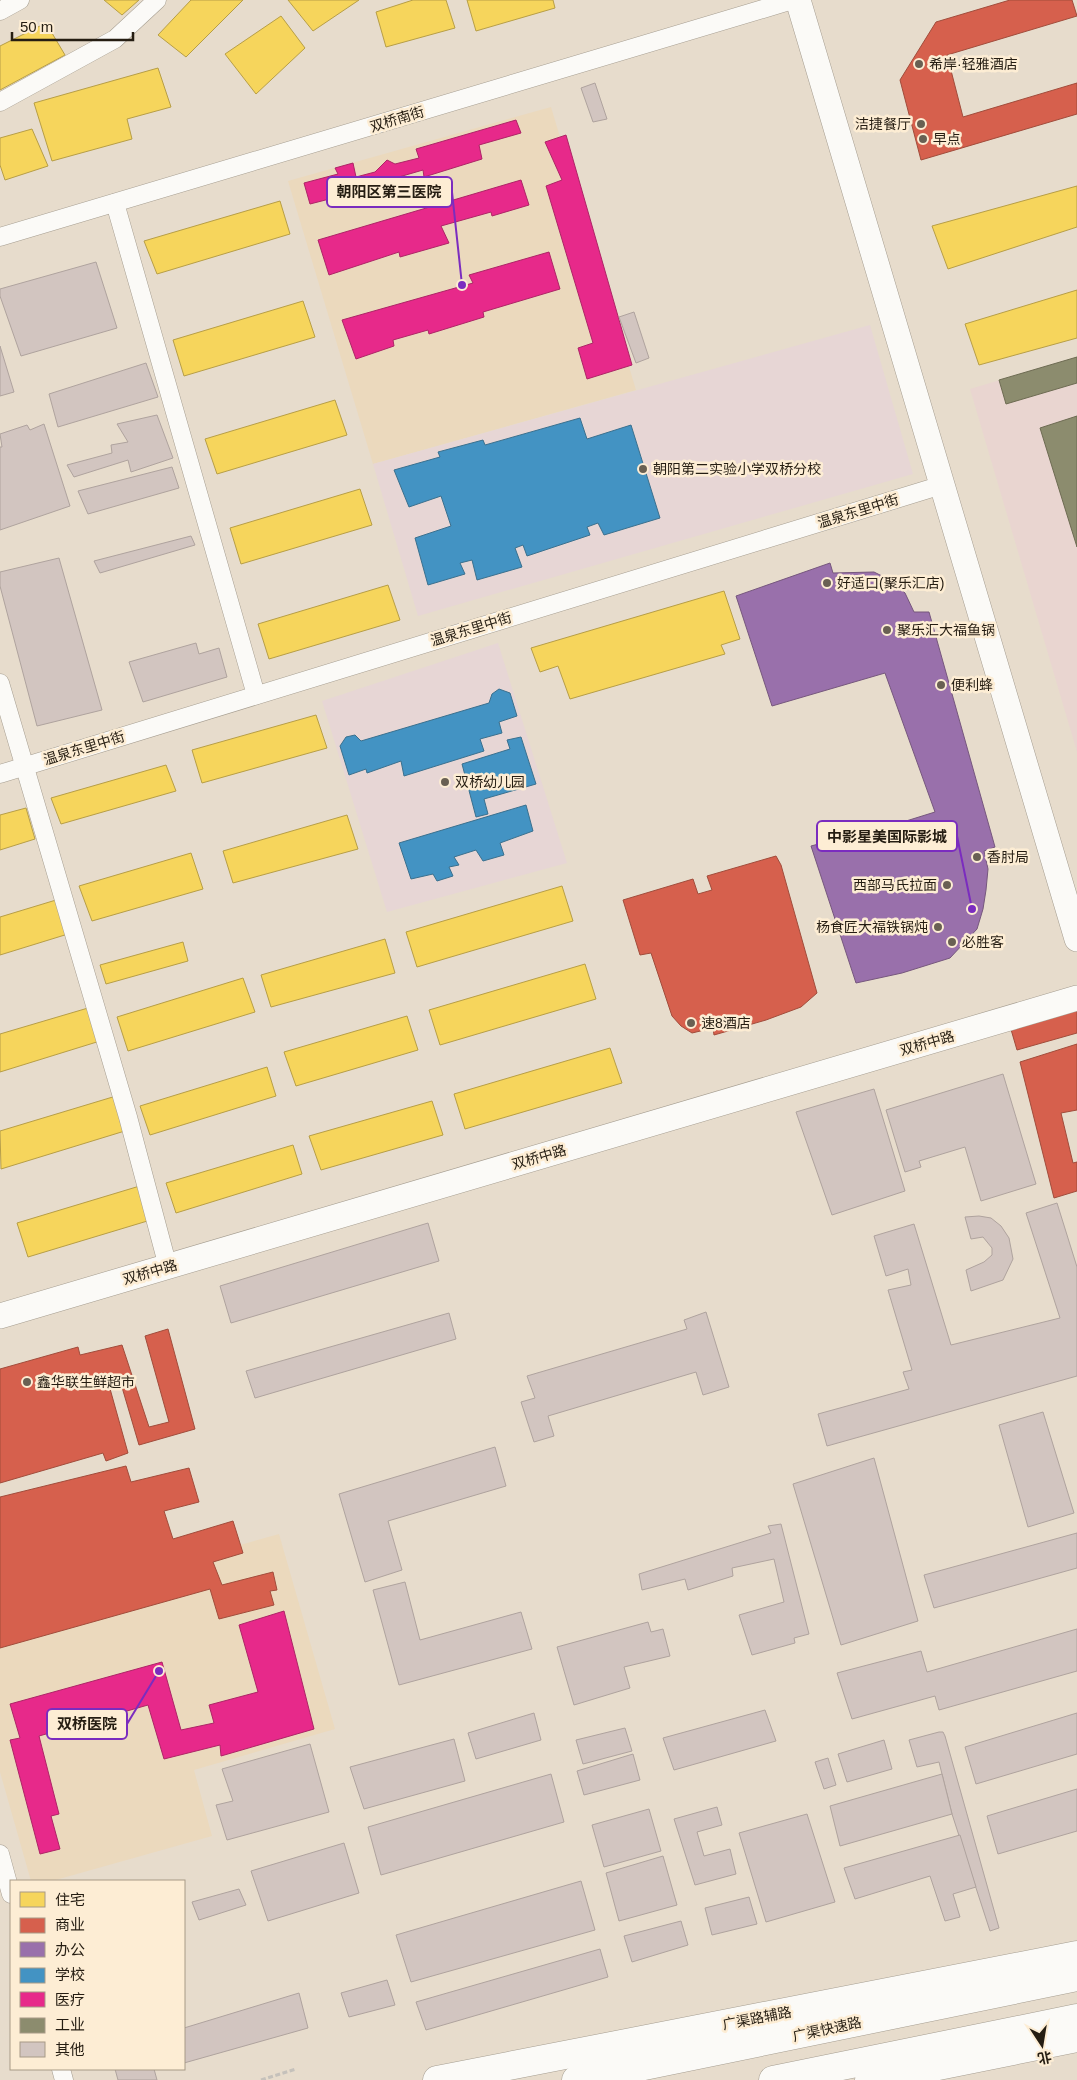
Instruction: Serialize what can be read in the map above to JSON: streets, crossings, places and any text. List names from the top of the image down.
{
  "streets": {
    "main road": ["广渠路辅路", "广渠快速路"],
    "street": ["双桥南街", "温泉东里中街", "双桥中路"]
  },
  "places": [
    "希岸·轻雅酒店",
    "洁捷餐厅",
    "早点",
    "朝阳区第三医院",
    "朝阳第二实验小学双桥分校",
    "好适口(聚乐汇店)",
    "聚乐汇大福鱼锅",
    "便利蜂",
    "双桥幼儿园",
    "香肘局",
    "西部马氏拉面",
    "中影星美国际影城",
    "杨食匠大福铁锅炖",
    "必胜客",
    "速8酒店",
    "鑫华联生鲜超市",
    "双桥医院"
  ],
  "legend": [
    "住宅",
    "商业",
    "办公",
    "学校",
    "医疗",
    "工业",
    "其他"
  ],
  "scale_bar": "50 m",
  "north": "bottom"
}
